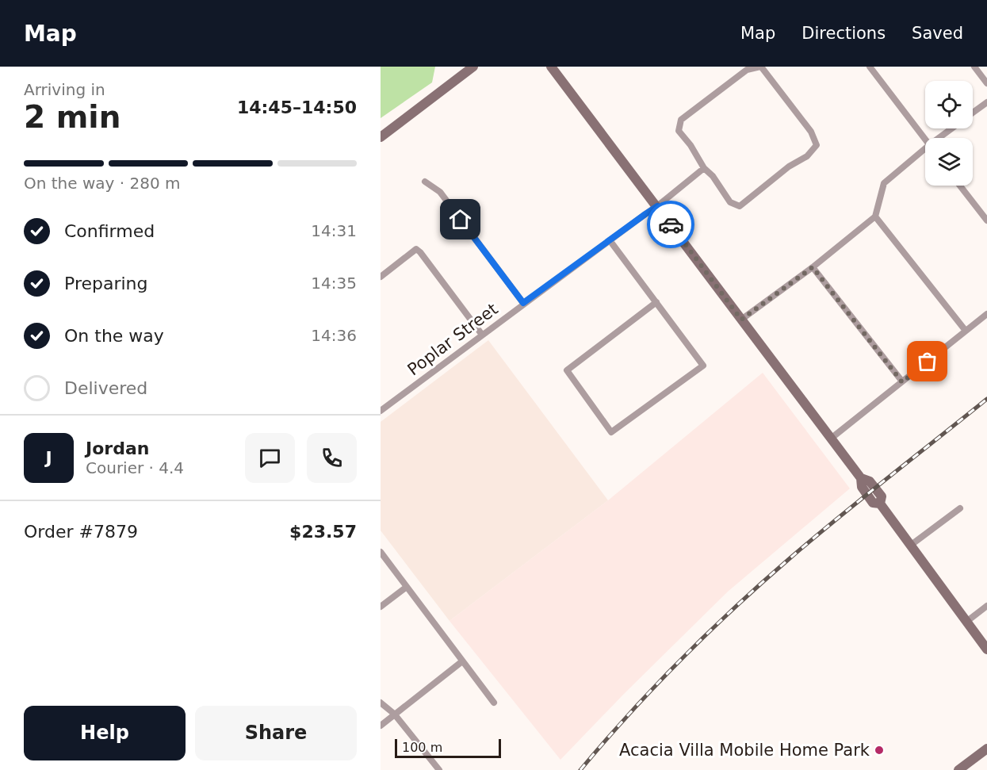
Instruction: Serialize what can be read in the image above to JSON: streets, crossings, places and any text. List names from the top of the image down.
{
  "streets": {
    "street": ["Poplar Street"]
  },
  "places": ["Acacia Villa Mobile Home Park"],
  "scale_bar": "100 m",
  "page": {
    "header": "Map",
    "nav": ["Map", "Directions", "Saved"],
    "heading": ["2 min", "Arriving in", "14:45–14:50"],
    "panel": [
      "Jordan",
      "Courier · 4.4",
      "Order #7879",
      "$23.57"
    ],
    "bar": "On the way · 280 m",
    "list": [
      ["Confirmed", "14:31"],
      ["Preparing", "14:35"],
      ["On the way", "14:36"],
      "Delivered"
    ],
    "round": "J",
    "buttons": ["Help", "Share"],
    "scale": "100 m"
  }
}
